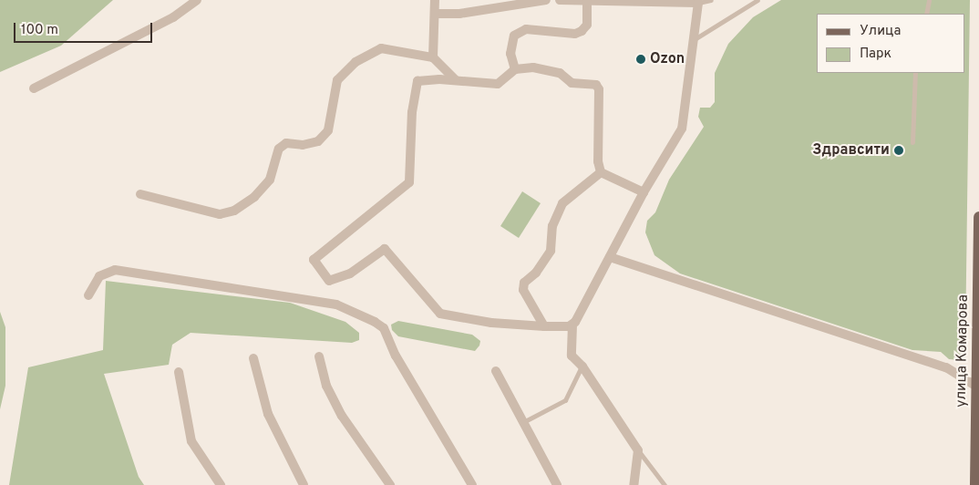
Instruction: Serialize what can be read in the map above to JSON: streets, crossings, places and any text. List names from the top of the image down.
{
  "streets": {
    "main road": ["улица Комарова"]
  },
  "places": ["Ozon", "Здравсити"],
  "legend": ["Улица", "Парк"],
  "scale_bar": "100 m"
}
